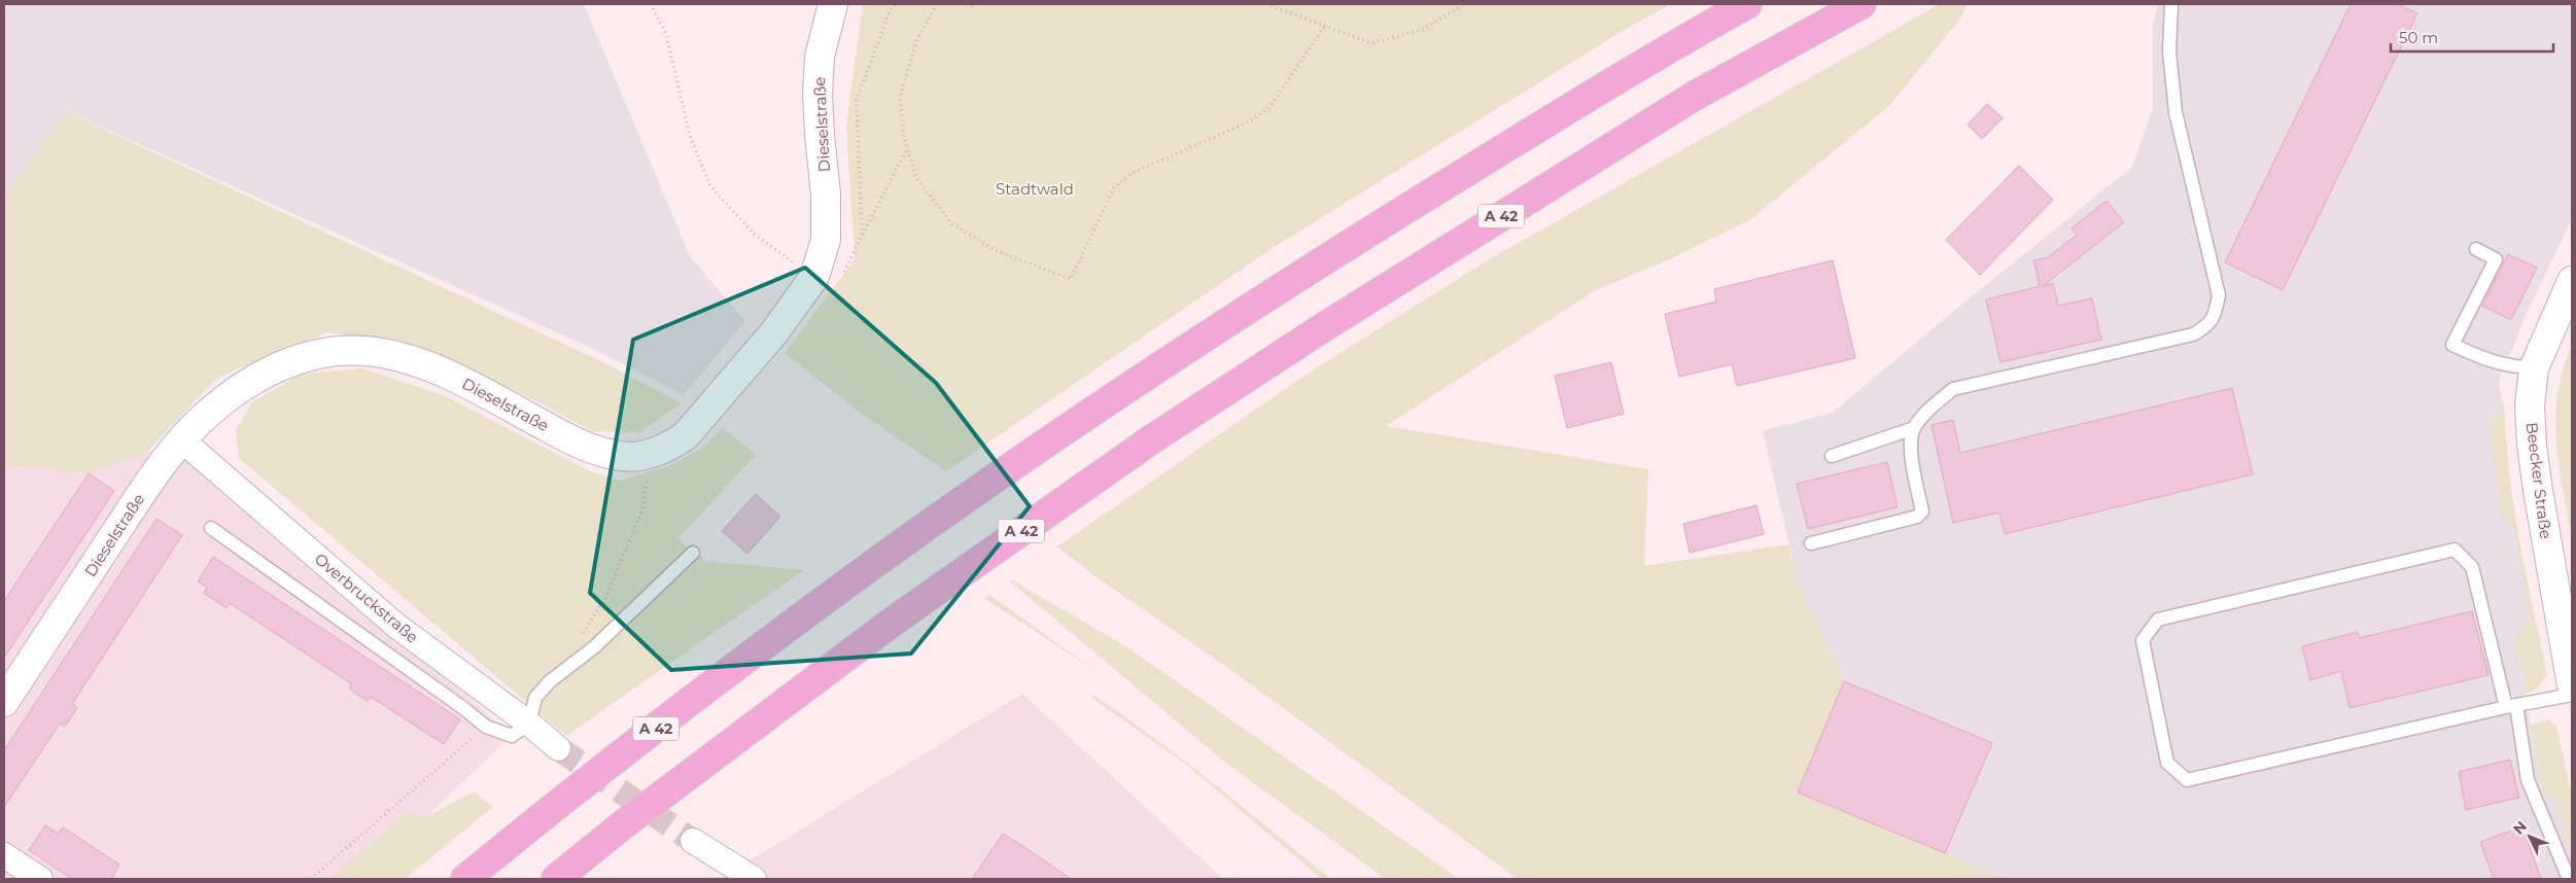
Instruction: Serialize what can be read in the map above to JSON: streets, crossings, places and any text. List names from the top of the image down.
{
  "streets": {
    "highway": ["A 42"],
    "street": ["Dieselstraße", "Beecker Straße", "Overbruckstraße"]
  },
  "crossings": [
    ["Dieselstraße", "Overbruckstraße"]
  ],
  "parks": ["Stadtwald"],
  "scale_bar": "50 m",
  "north": "top left"
}
